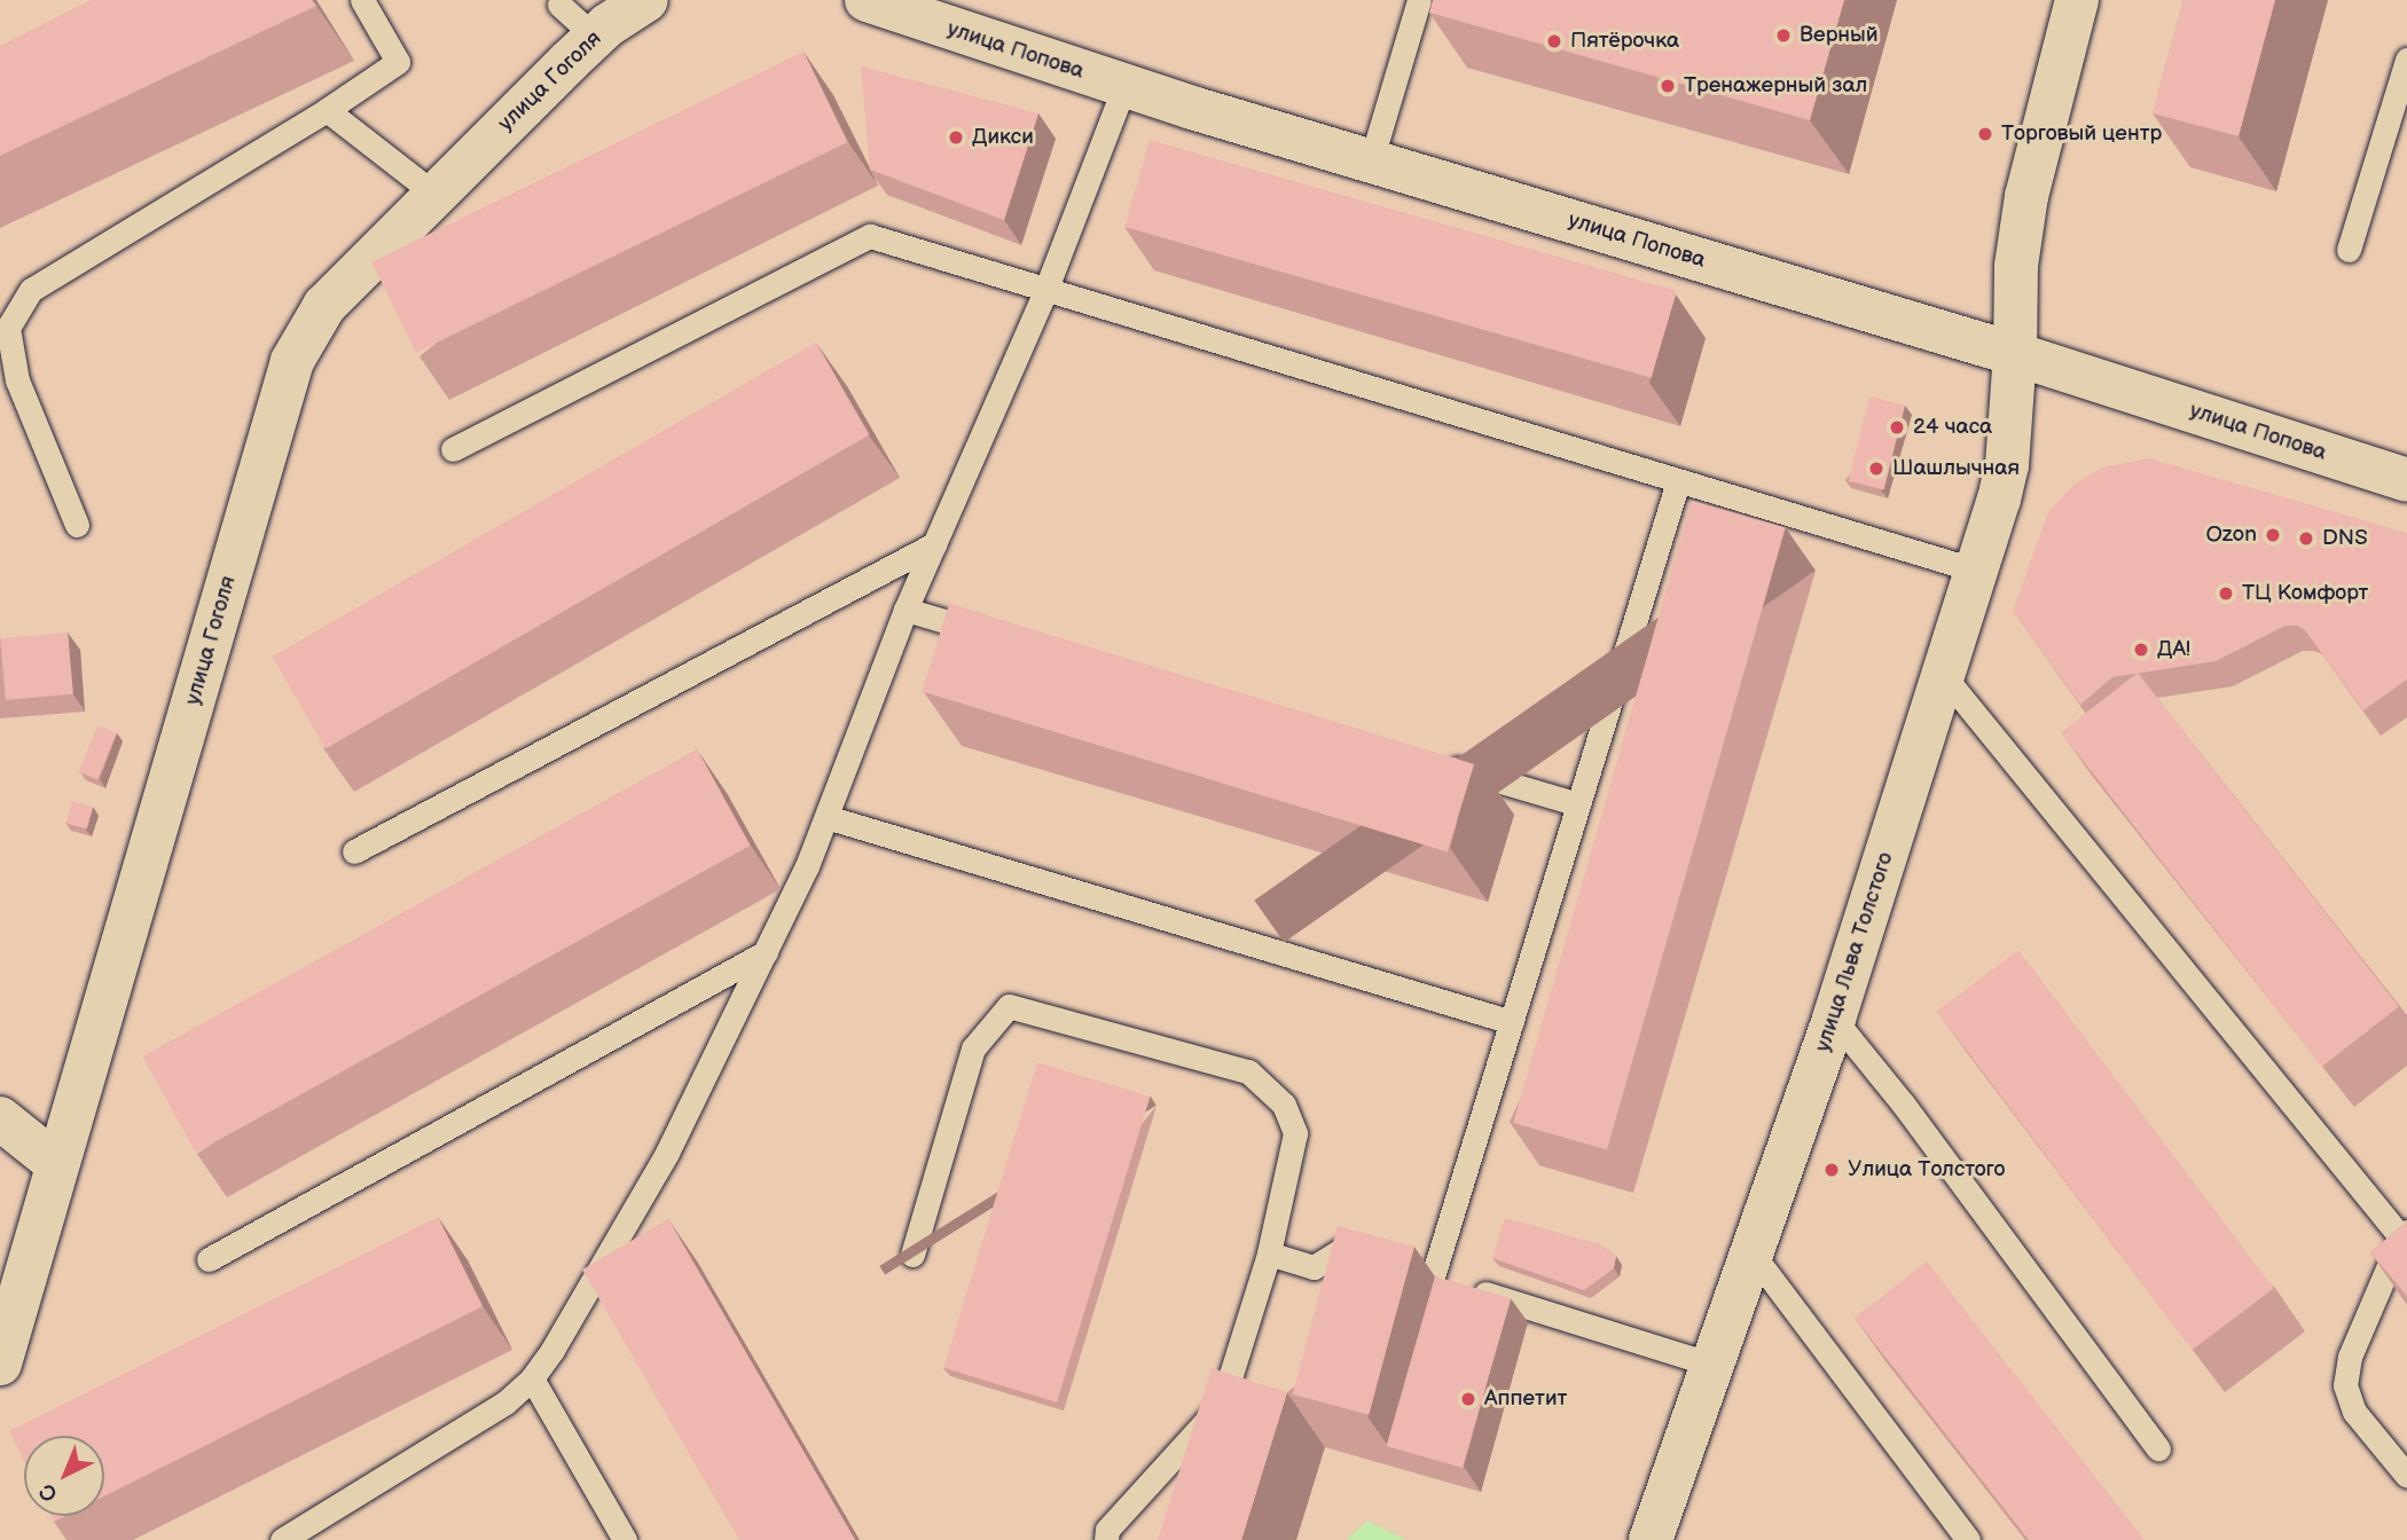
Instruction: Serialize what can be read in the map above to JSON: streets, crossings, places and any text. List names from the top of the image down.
{
  "streets": {
    "street": ["улица Попова", "улица Гоголя", "улица Льва Толстого"]
  },
  "crossings": [
    ["улица Попова", "улица Льва Толстого"]
  ],
  "places": [
    "Верный",
    "Пятёрочка",
    "Тренажерный зал",
    "Торговый центр",
    "Дикси",
    "24 часа",
    "Шашлычная",
    "Ozon",
    "DNS",
    "ТЦ Комфорт",
    "ДА!",
    "Улица Толстого",
    "Аппетит"
  ],
  "north": "bottom left"
}
